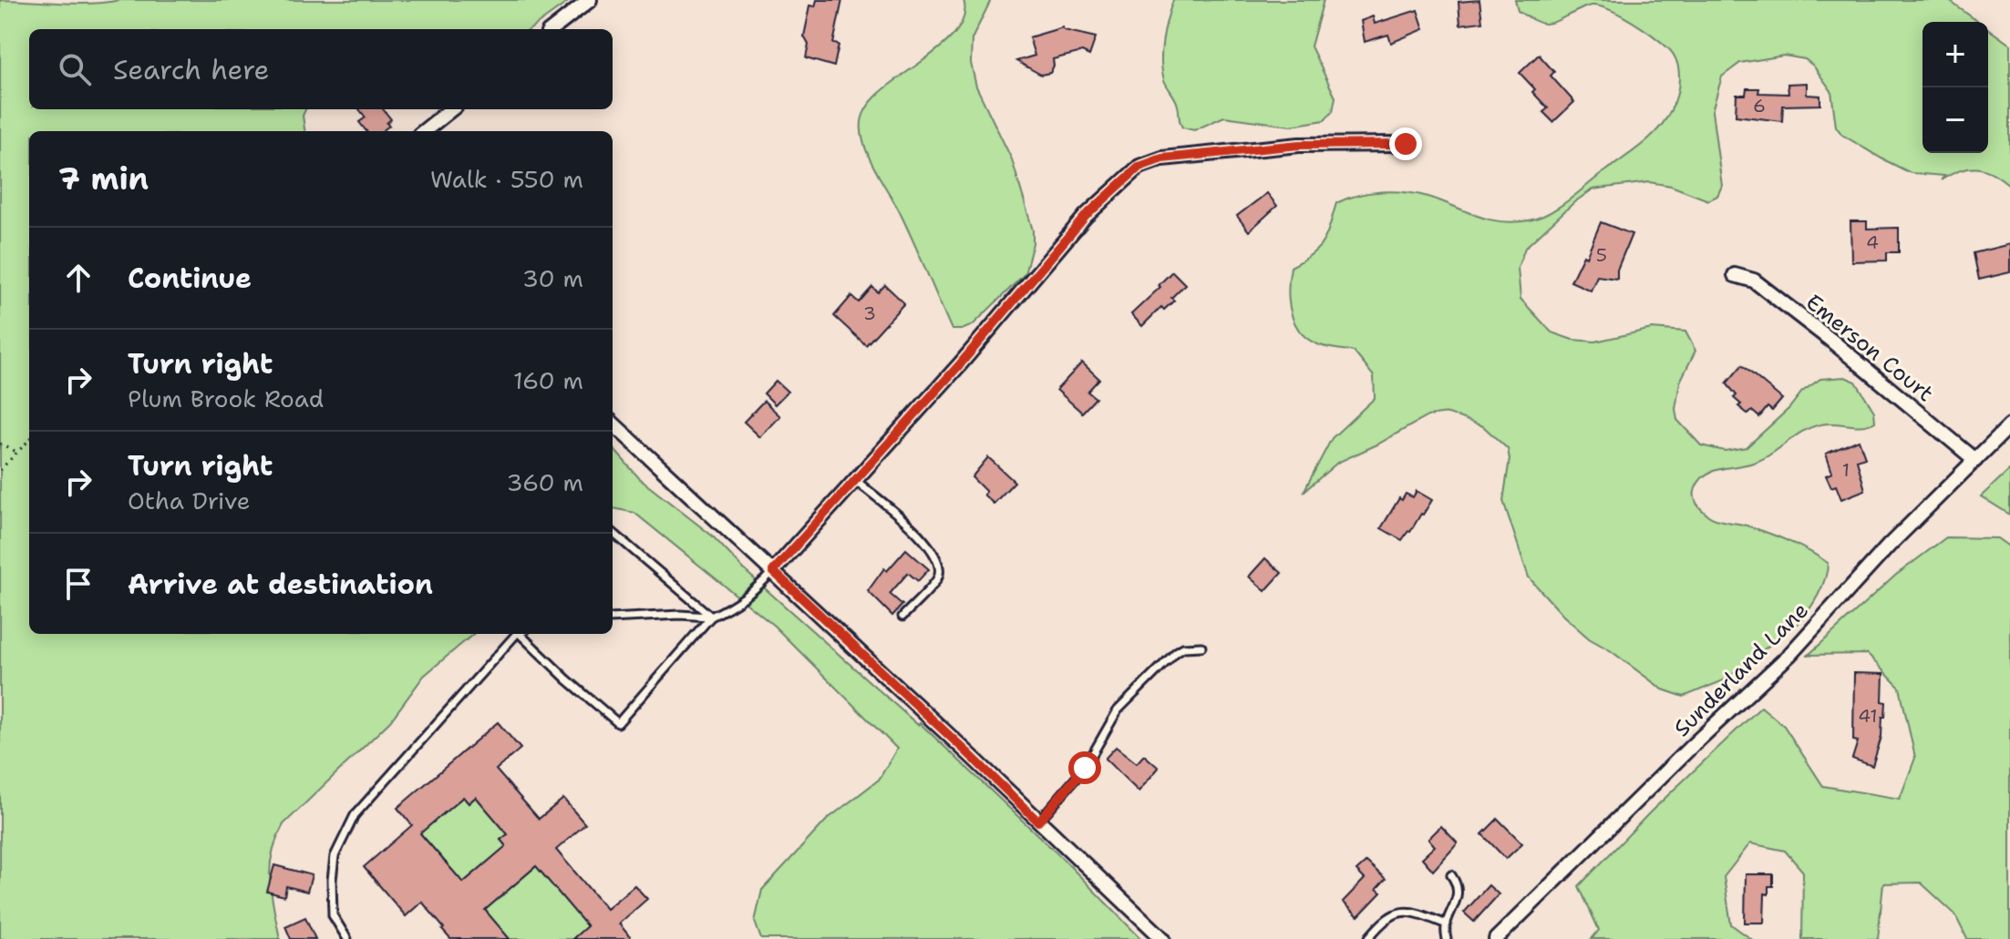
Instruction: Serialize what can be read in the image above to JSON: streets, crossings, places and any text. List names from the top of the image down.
{
  "streets": {
    "street": ["Emerson Court", "Sunderland Lane"]
  },
  "crossings": [
    ["Emerson Court", "Sunderland Lane"]
  ],
  "house_numbers": [
    "6",
    "4",
    "5",
    "3",
    "1",
    "41"
  ],
  "page": {
    "map_buttons": ["+", "−"],
    "search": "Search here",
    "heading": ["7 min", "Walk · 550 m"],
    "list": [
      ["Continue", "30 m"],
      ["Turn right", "Plum Brook Road", "160 m"],
      ["Turn right", "Otha Drive", "360 m"],
      "Arrive at destination"
    ]
  }
}
